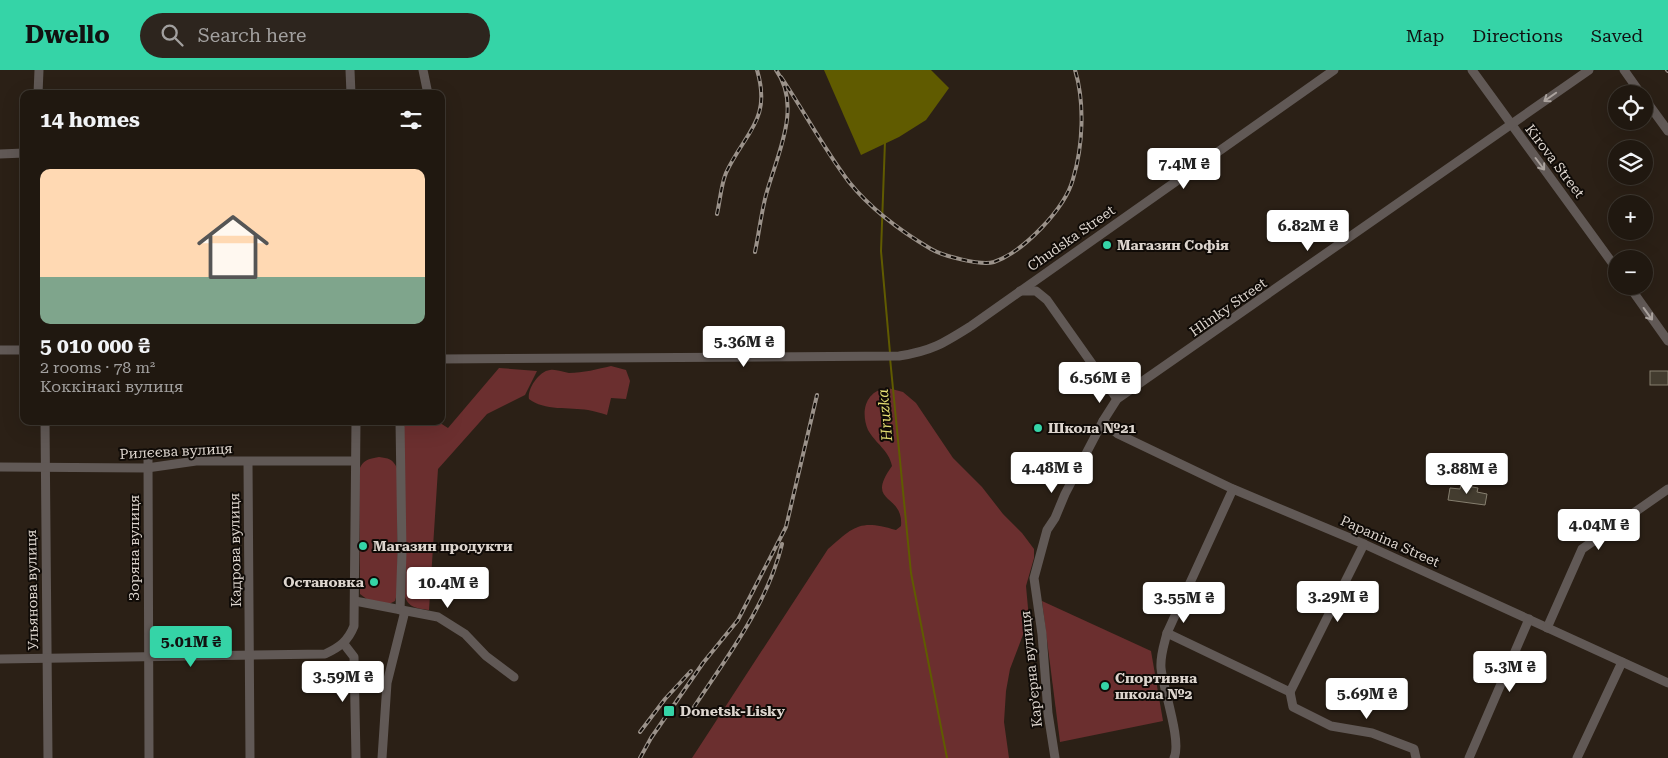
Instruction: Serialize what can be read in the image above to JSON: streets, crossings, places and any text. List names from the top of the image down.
{
  "streets": {
    "street": [
      "Kirova Street",
      "Chudska Street",
      "Hlinky Street",
      "Рилєєва вулиця",
      "Papanina Street",
      "Зоряна вулиця",
      "Кадрова вулиця",
      "Ульянова вулиця",
      "Кар’єрна вулиця"
    ]
  },
  "crossings": [
    ["Kirova Street", "Hlinky Street"],
    ["Hlinky Street", "Papanina Street"],
    ["Hlinky Street", "Кар’єрна вулиця"],
    ["Рилєєва вулиця", "Зоряна вулиця"],
    ["Рилєєва вулиця", "Кадрова вулиця"],
    ["Рилєєва вулиця", "Ульянова вулиця"]
  ],
  "one_way": ["Kirova Street"],
  "water": ["Hruzka"],
  "places": {
    "other": [
      "Магазин Софія",
      "Школа №21",
      "Магазин продукти",
      "Остановка",
      "Спортивна школа №2"
    ],
    "transit": ["Donetsk-Lisky"]
  },
  "page": {
    "header": "Dwello",
    "search": "Search here",
    "nav": ["Map", "Directions", "Saved"],
    "map_buttons": ["+", "−"],
    "heading": "14 homes",
    "price": [
      "7.4M ₴",
      "6.82M ₴",
      "5.36M ₴",
      "6.56M ₴",
      "4.48M ₴",
      "3.88M ₴",
      "4.04M ₴",
      "10.4M ₴",
      "3.29M ₴",
      "3.55M ₴",
      "5.01M ₴",
      "5.3M ₴",
      "3.59M ₴",
      "5.69M ₴"
    ],
    "list": [
      {
        "name": "5 010 000 ₴",
        "note": "2 rooms · 78 m² · Коккінакі вулиця"
      }
    ]
  }
}
